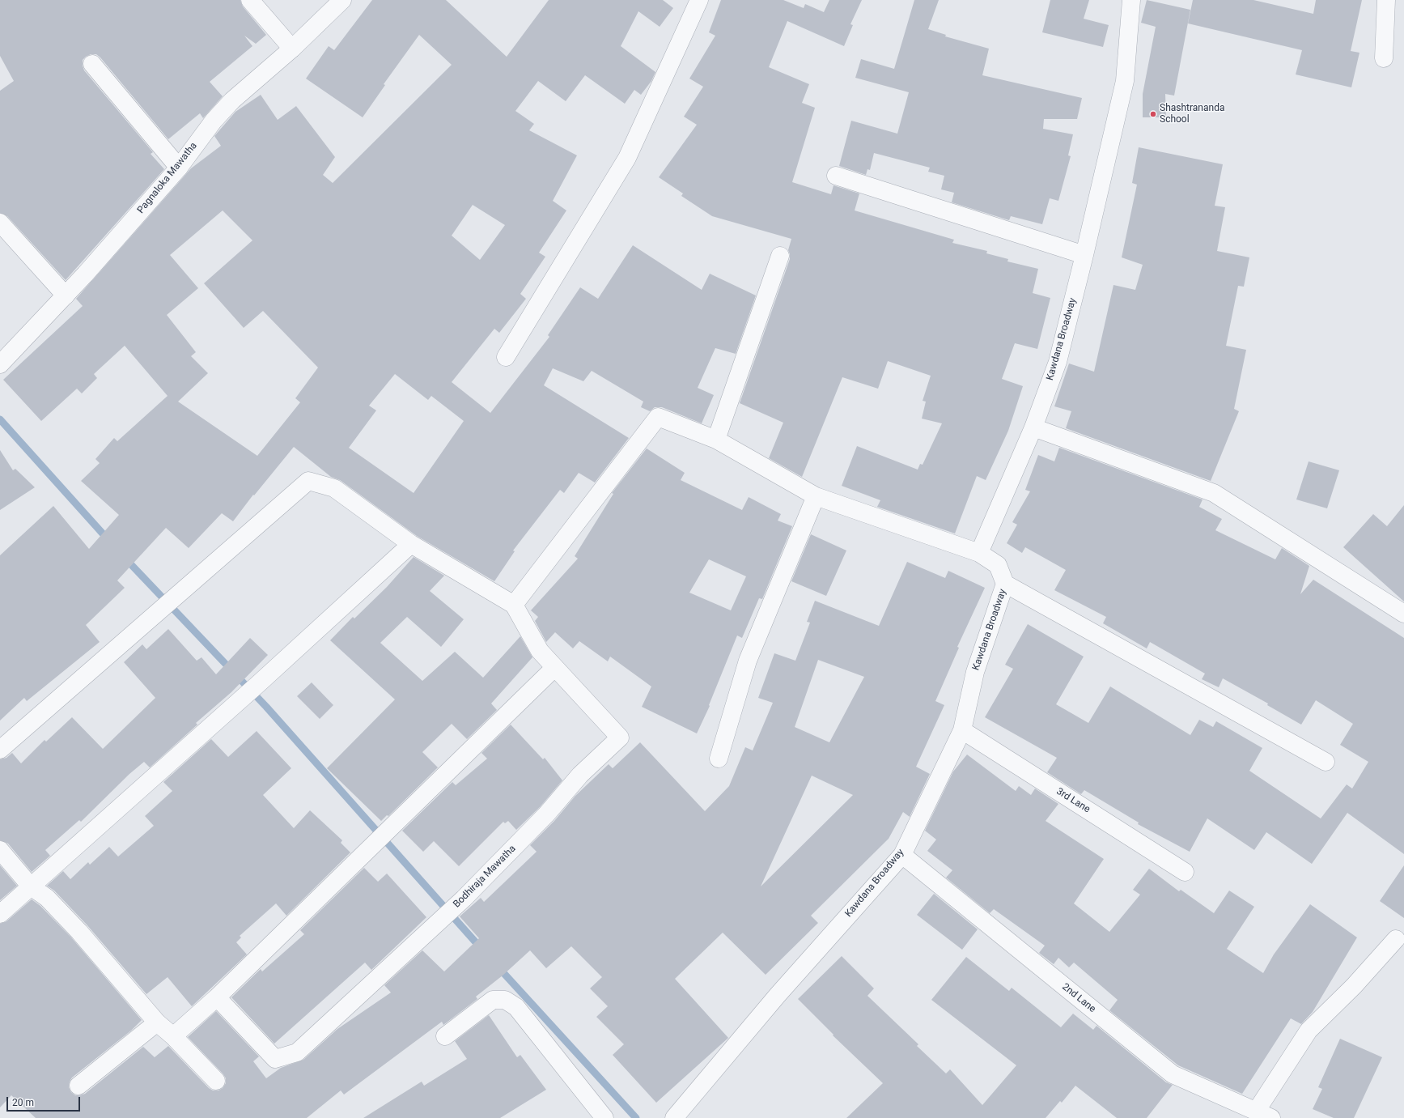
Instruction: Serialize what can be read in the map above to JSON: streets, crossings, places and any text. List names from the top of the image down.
{
  "streets": {
    "street": [
      "Pagnaloka Mawatha",
      "Kawdana Broadway",
      "3rd Lane",
      "Bodhiraja Mawatha",
      "2nd Lane"
    ]
  },
  "crossings": [
    ["Kawdana Broadway", "3rd Lane"],
    ["Kawdana Broadway", "2nd Lane"]
  ],
  "places": ["Shashtrananda School"],
  "scale_bar": "20 m"
}
